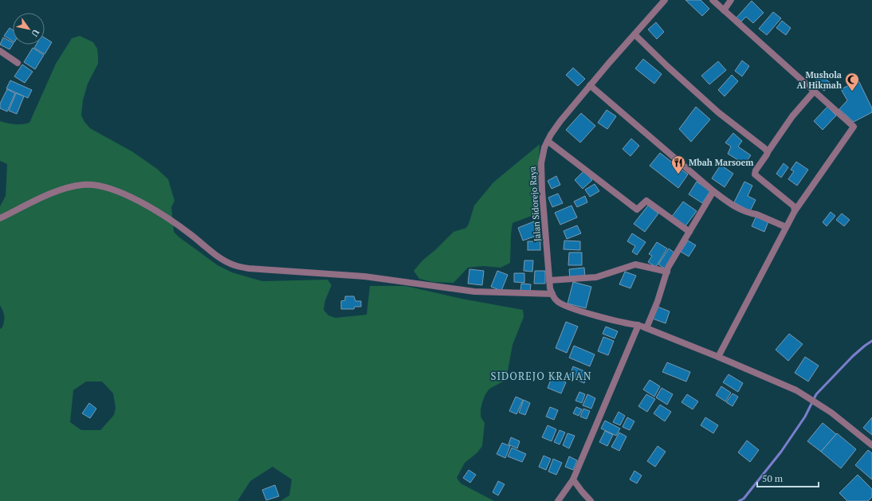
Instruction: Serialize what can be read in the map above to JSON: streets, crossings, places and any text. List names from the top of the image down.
{
  "streets": {
    "street": ["Jalan Sidorejo Raya"]
  },
  "districts": ["SIDOREJO KRAJAN"],
  "places": {
    "mosque": ["Mushola Al Hikmah"],
    "restaurant": ["Mbah Marsoem"]
  },
  "scale_bar": "50 m",
  "north": "bottom right"
}
